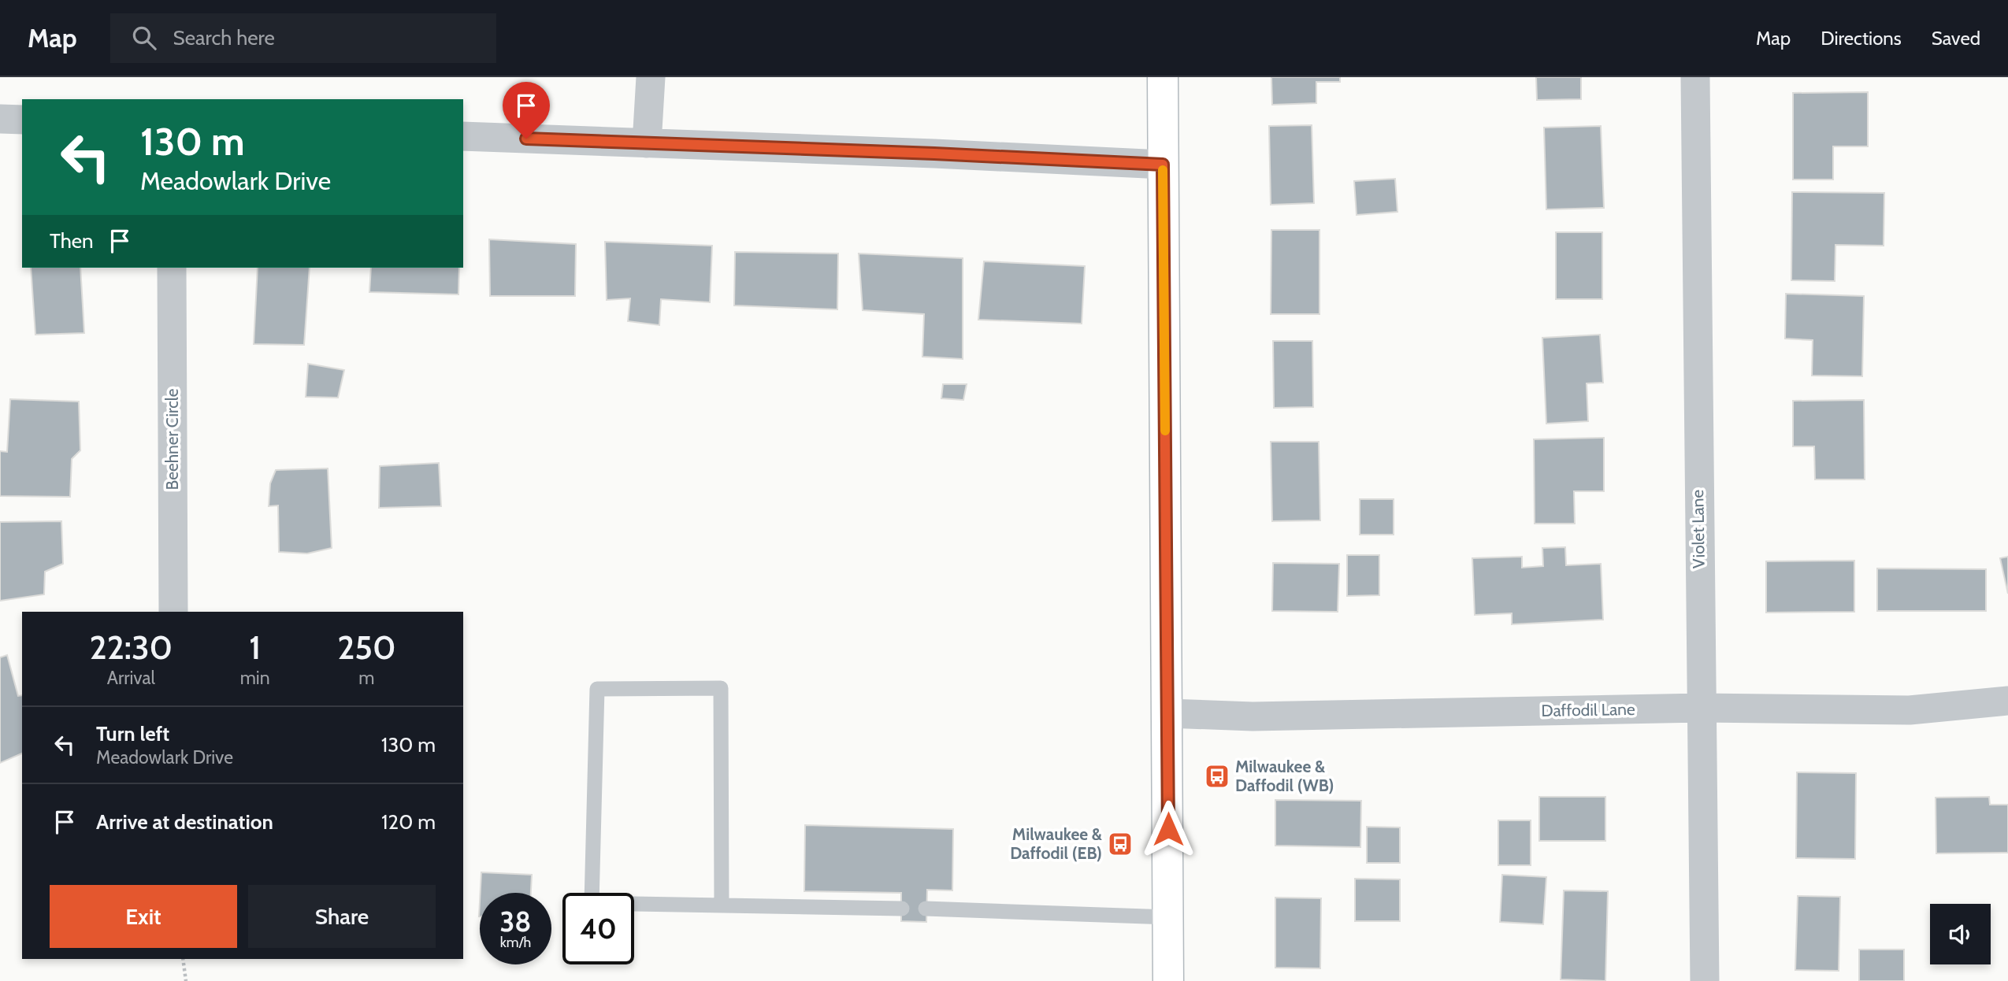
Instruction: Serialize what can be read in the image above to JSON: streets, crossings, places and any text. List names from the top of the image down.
{
  "streets": {
    "street": ["Beehner Circle", "Violet Lane", "Daffodil Lane"]
  },
  "crossings": [
    ["Violet Lane", "Daffodil Lane"]
  ],
  "places": {
    "bus stop": ["Milwaukee & Daffodil (WB)", "Milwaukee & Daffodil (EB)"]
  },
  "page": {
    "header": "Map",
    "search": "Search here",
    "nav": ["Map", "Directions", "Saved"],
    "turn": ["130 m", "Meadowlark Drive"],
    "then": "Then",
    "eta": [
      "22:30",
      "Arrival",
      "1",
      "min",
      "250",
      "m"
    ],
    "list": [
      {
        "name": "Turn left",
        "note": "Meadowlark Drive",
        "value": "130 m"
      },
      {
        "name": "Arrive at destination",
        "value": "120 m"
      }
    ],
    "buttons": ["Exit", "Share"],
    "speed": "38 km/h",
    "limit": "40"
  }
}
